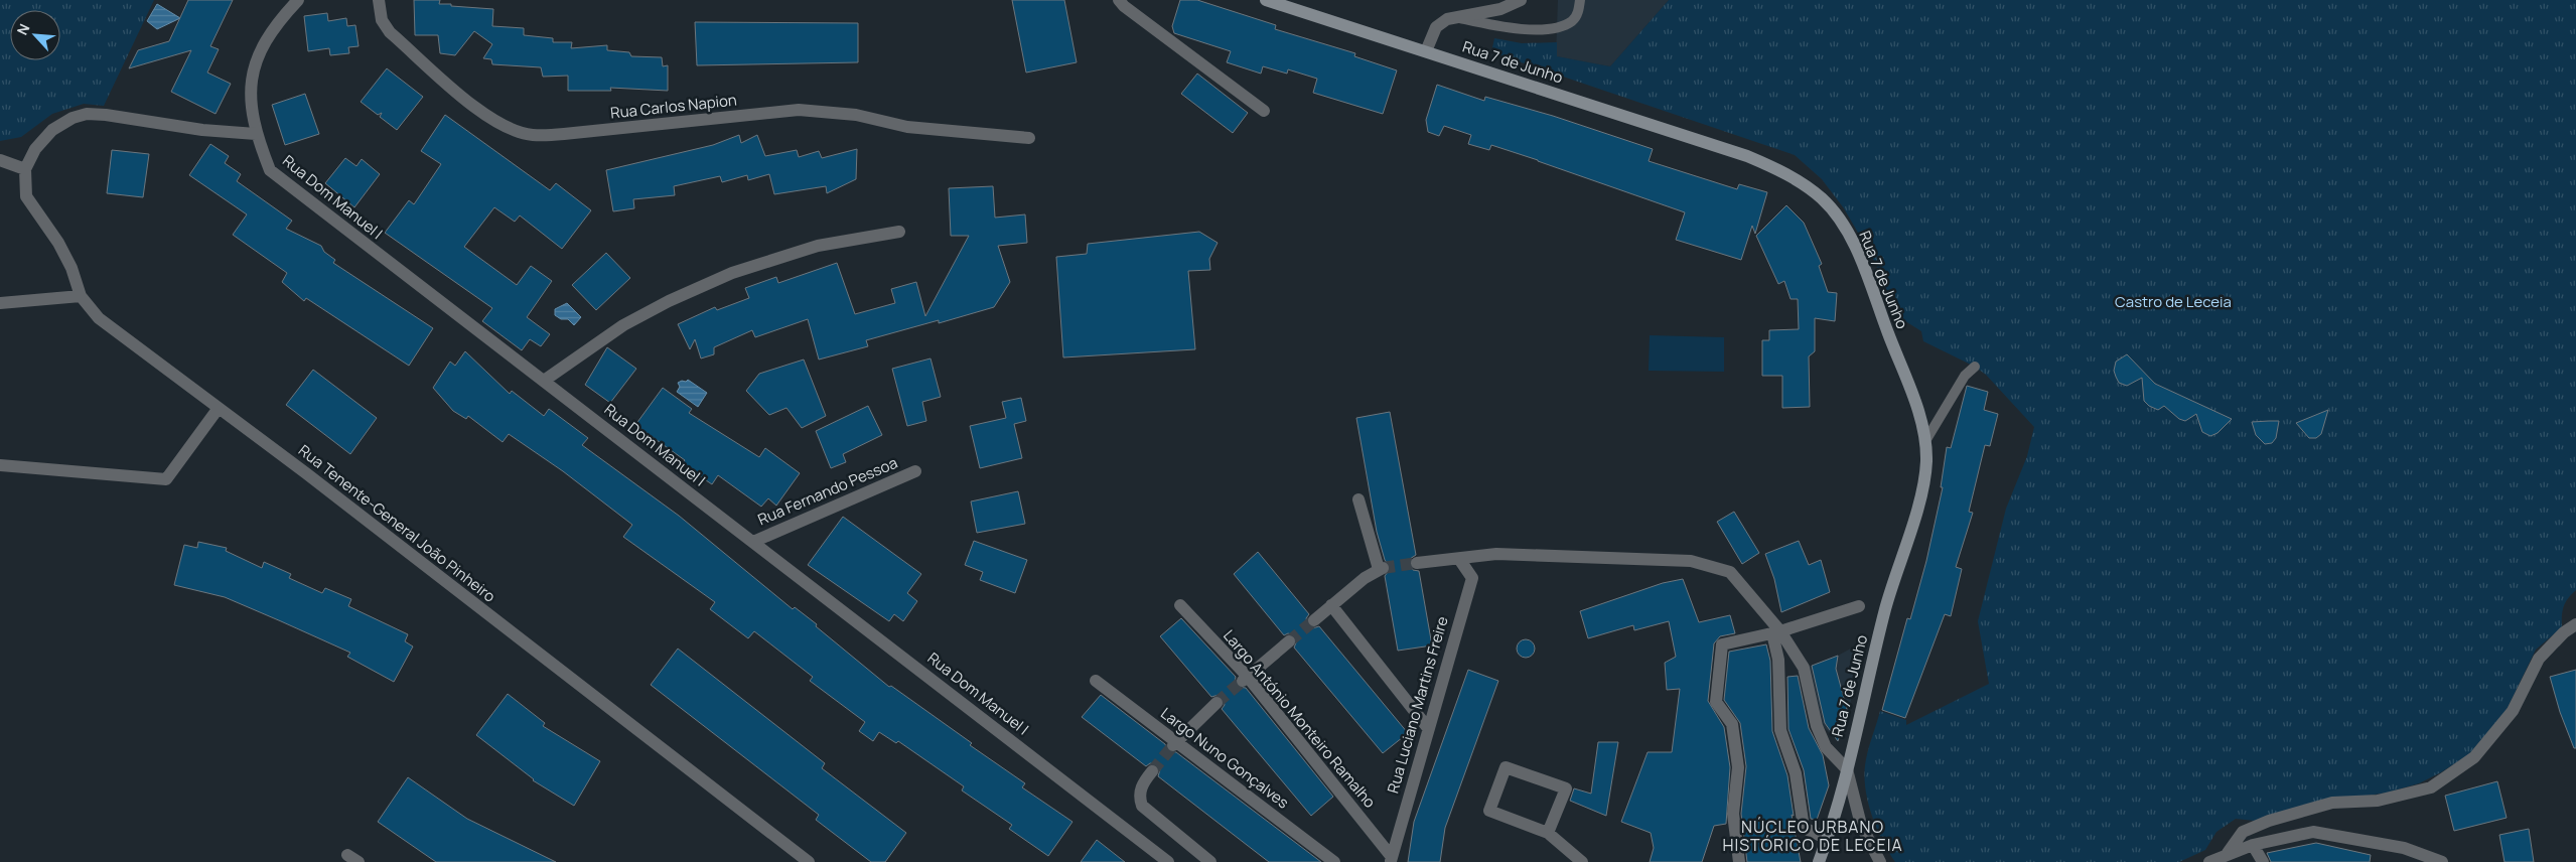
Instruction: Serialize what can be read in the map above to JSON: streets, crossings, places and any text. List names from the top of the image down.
{
  "streets": {
    "main road": ["Rua 7 de Junho"],
    "street": [
      "Rua Carlos Napion",
      "Rua Dom Manuel I",
      "Rua Fernando Pessoa",
      "Rua Tenente-General João Pinheiro",
      "Rua Luciano Martins Freire",
      "Largo António Monteiro Ramalho",
      "Largo Nuno Gonçalves"
    ]
  },
  "crossings": [
    ["Rua Dom Manuel I", "Rua Fernando Pessoa"],
    ["Rua Luciano Martins Freire", "Largo António Monteiro Ramalho"]
  ],
  "districts": ["NÚCLEO URBANO HISTÓRICO DE LECEIA"],
  "parks": ["Castro de Leceia"],
  "north": "top left"
}
